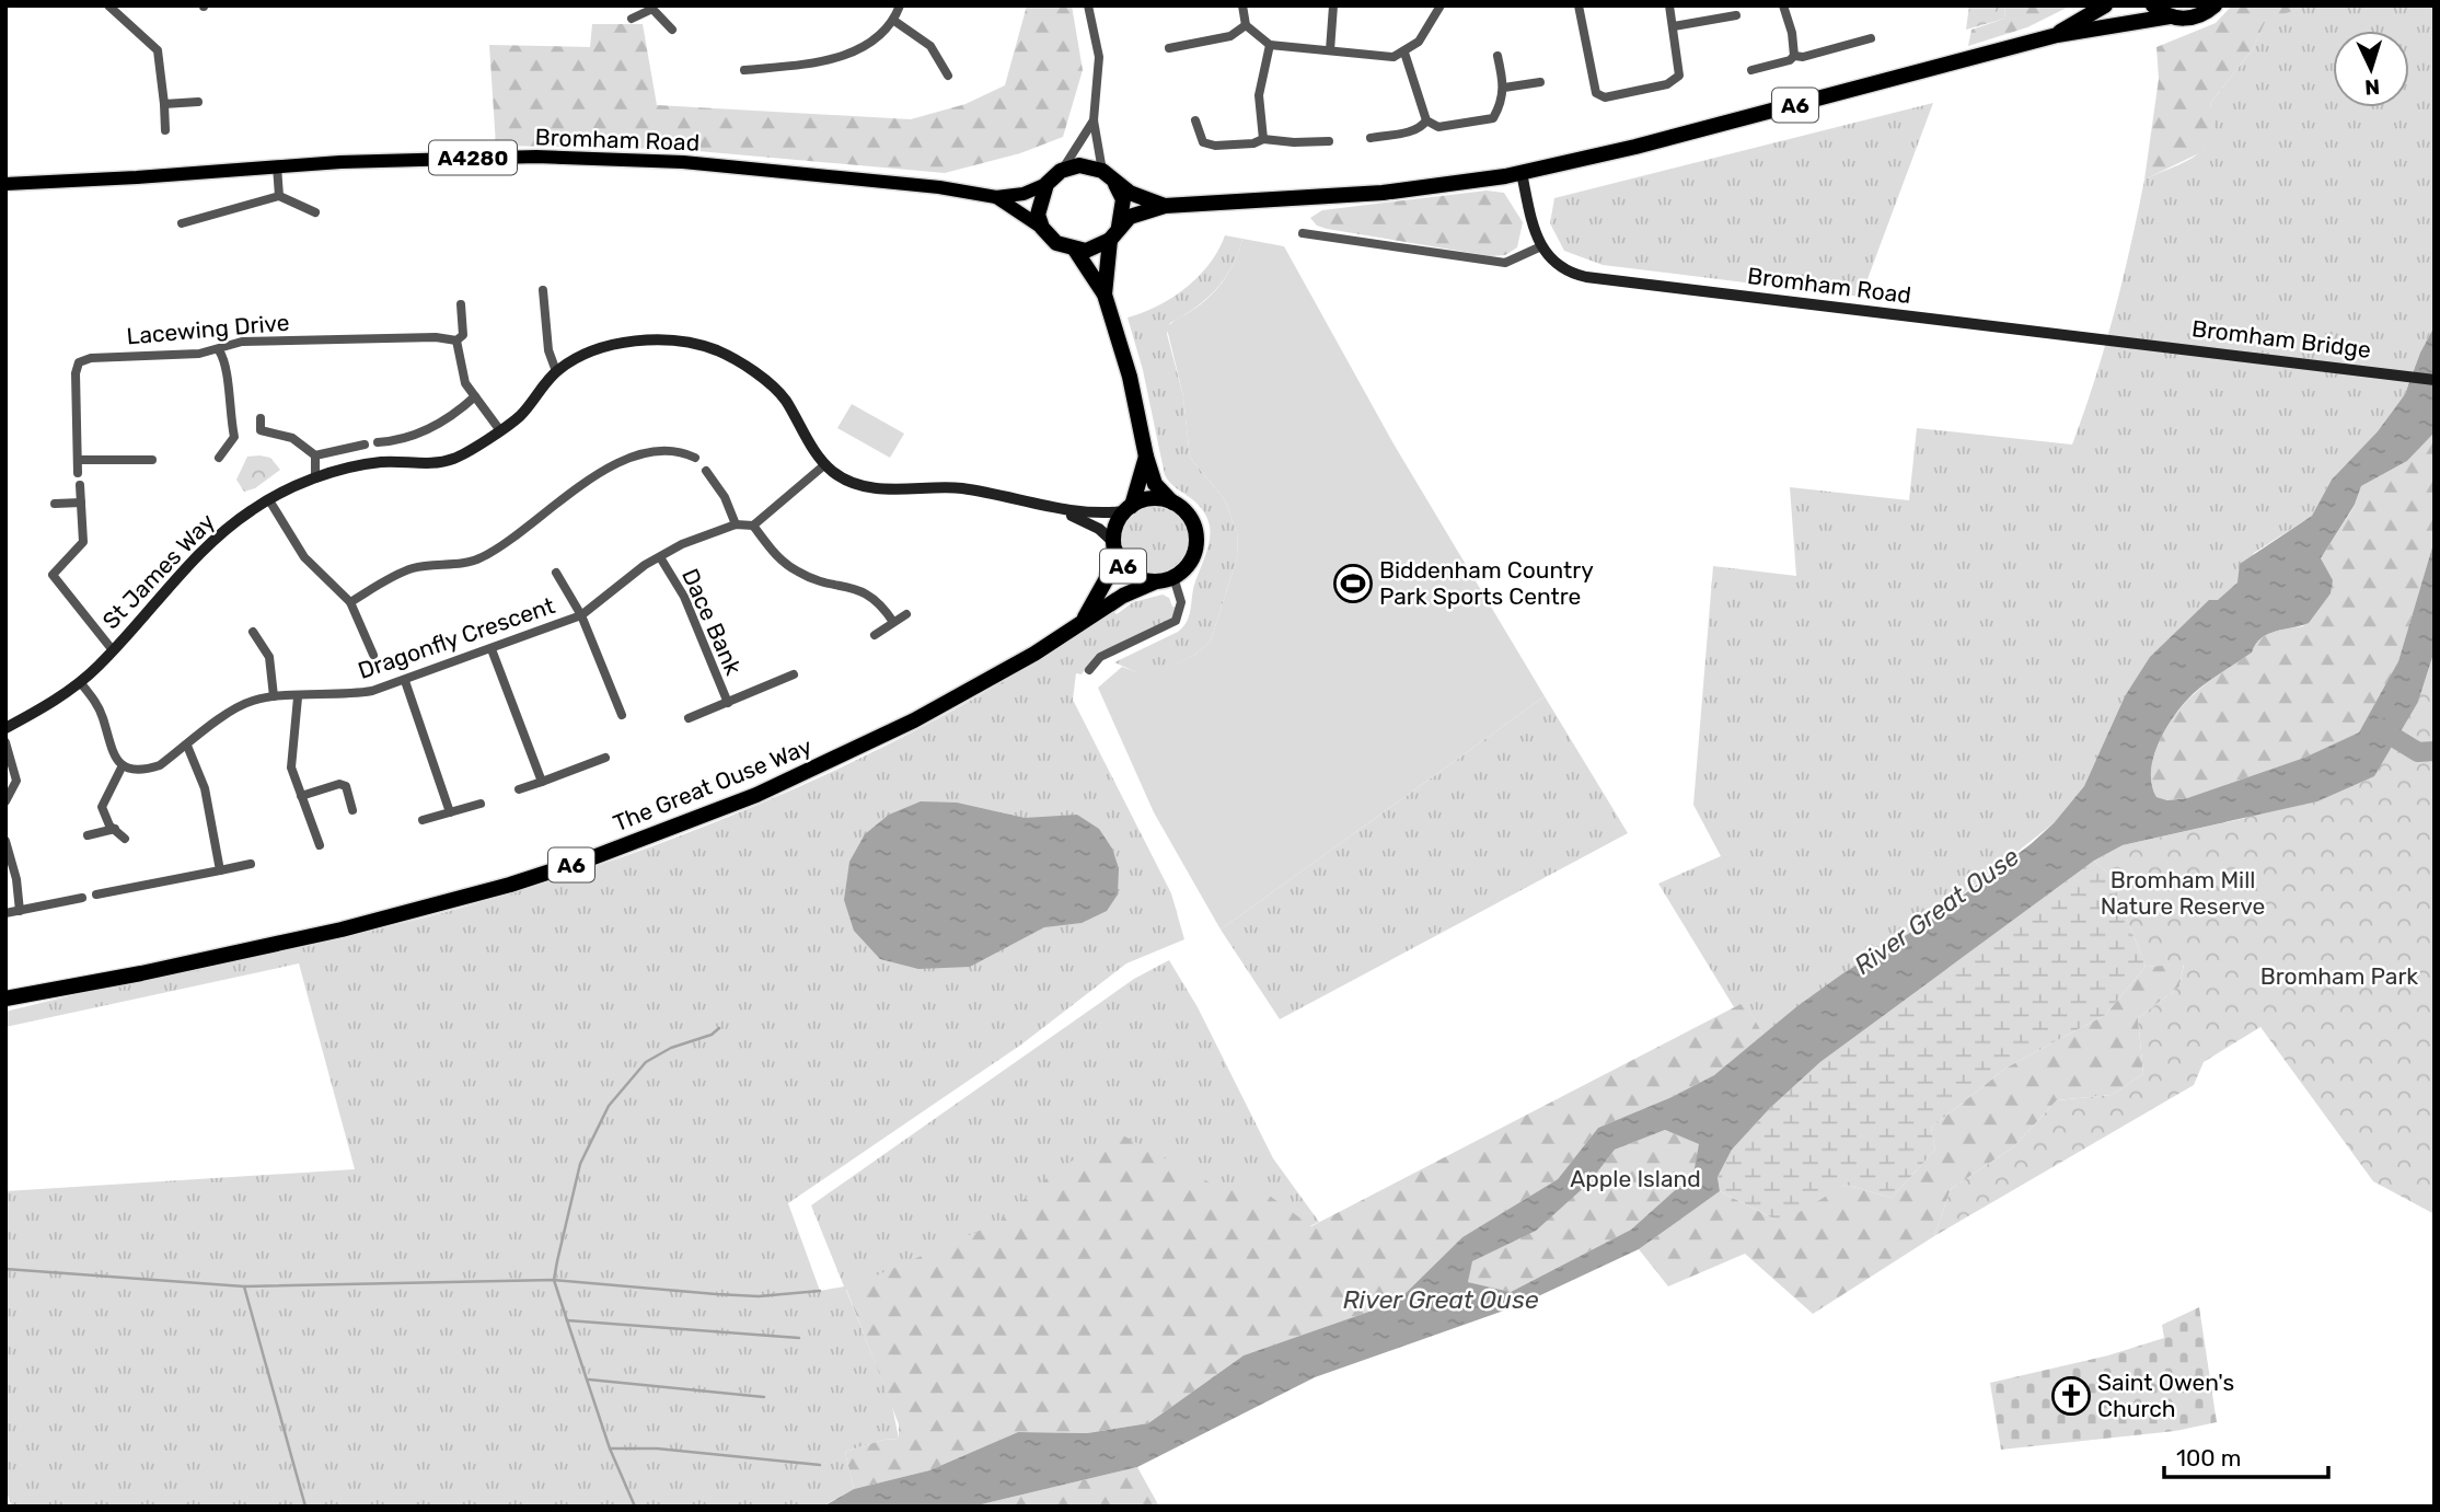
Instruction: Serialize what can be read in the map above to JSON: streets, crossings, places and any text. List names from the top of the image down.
{
  "streets": {
    "highway": ["A6", "The Great Ouse Way"],
    "main road": ["Bromham Road", "A4280"],
    "street": [
      "Lacewing Drive",
      "Bromham Bridge",
      "St James Way",
      "Dace Bank",
      "Dragonfly Crescent"
    ]
  },
  "crossings": [
    ["A6", "Bromham Road"],
    ["A6", "The Great Ouse Way"],
    ["Bromham Road", "Bromham Bridge"],
    ["Dace Bank", "Dragonfly Crescent"]
  ],
  "water": ["River Great Ouse"],
  "parks": ["Bromham Mill Nature Reserve", "Bromham Park", "Apple Island"],
  "places": {
    "sports": ["Biddenham Country Park Sports Centre"],
    "church": ["Saint Owen's Church"]
  },
  "scale_bar": "100 m",
  "north": "bottom"
}
